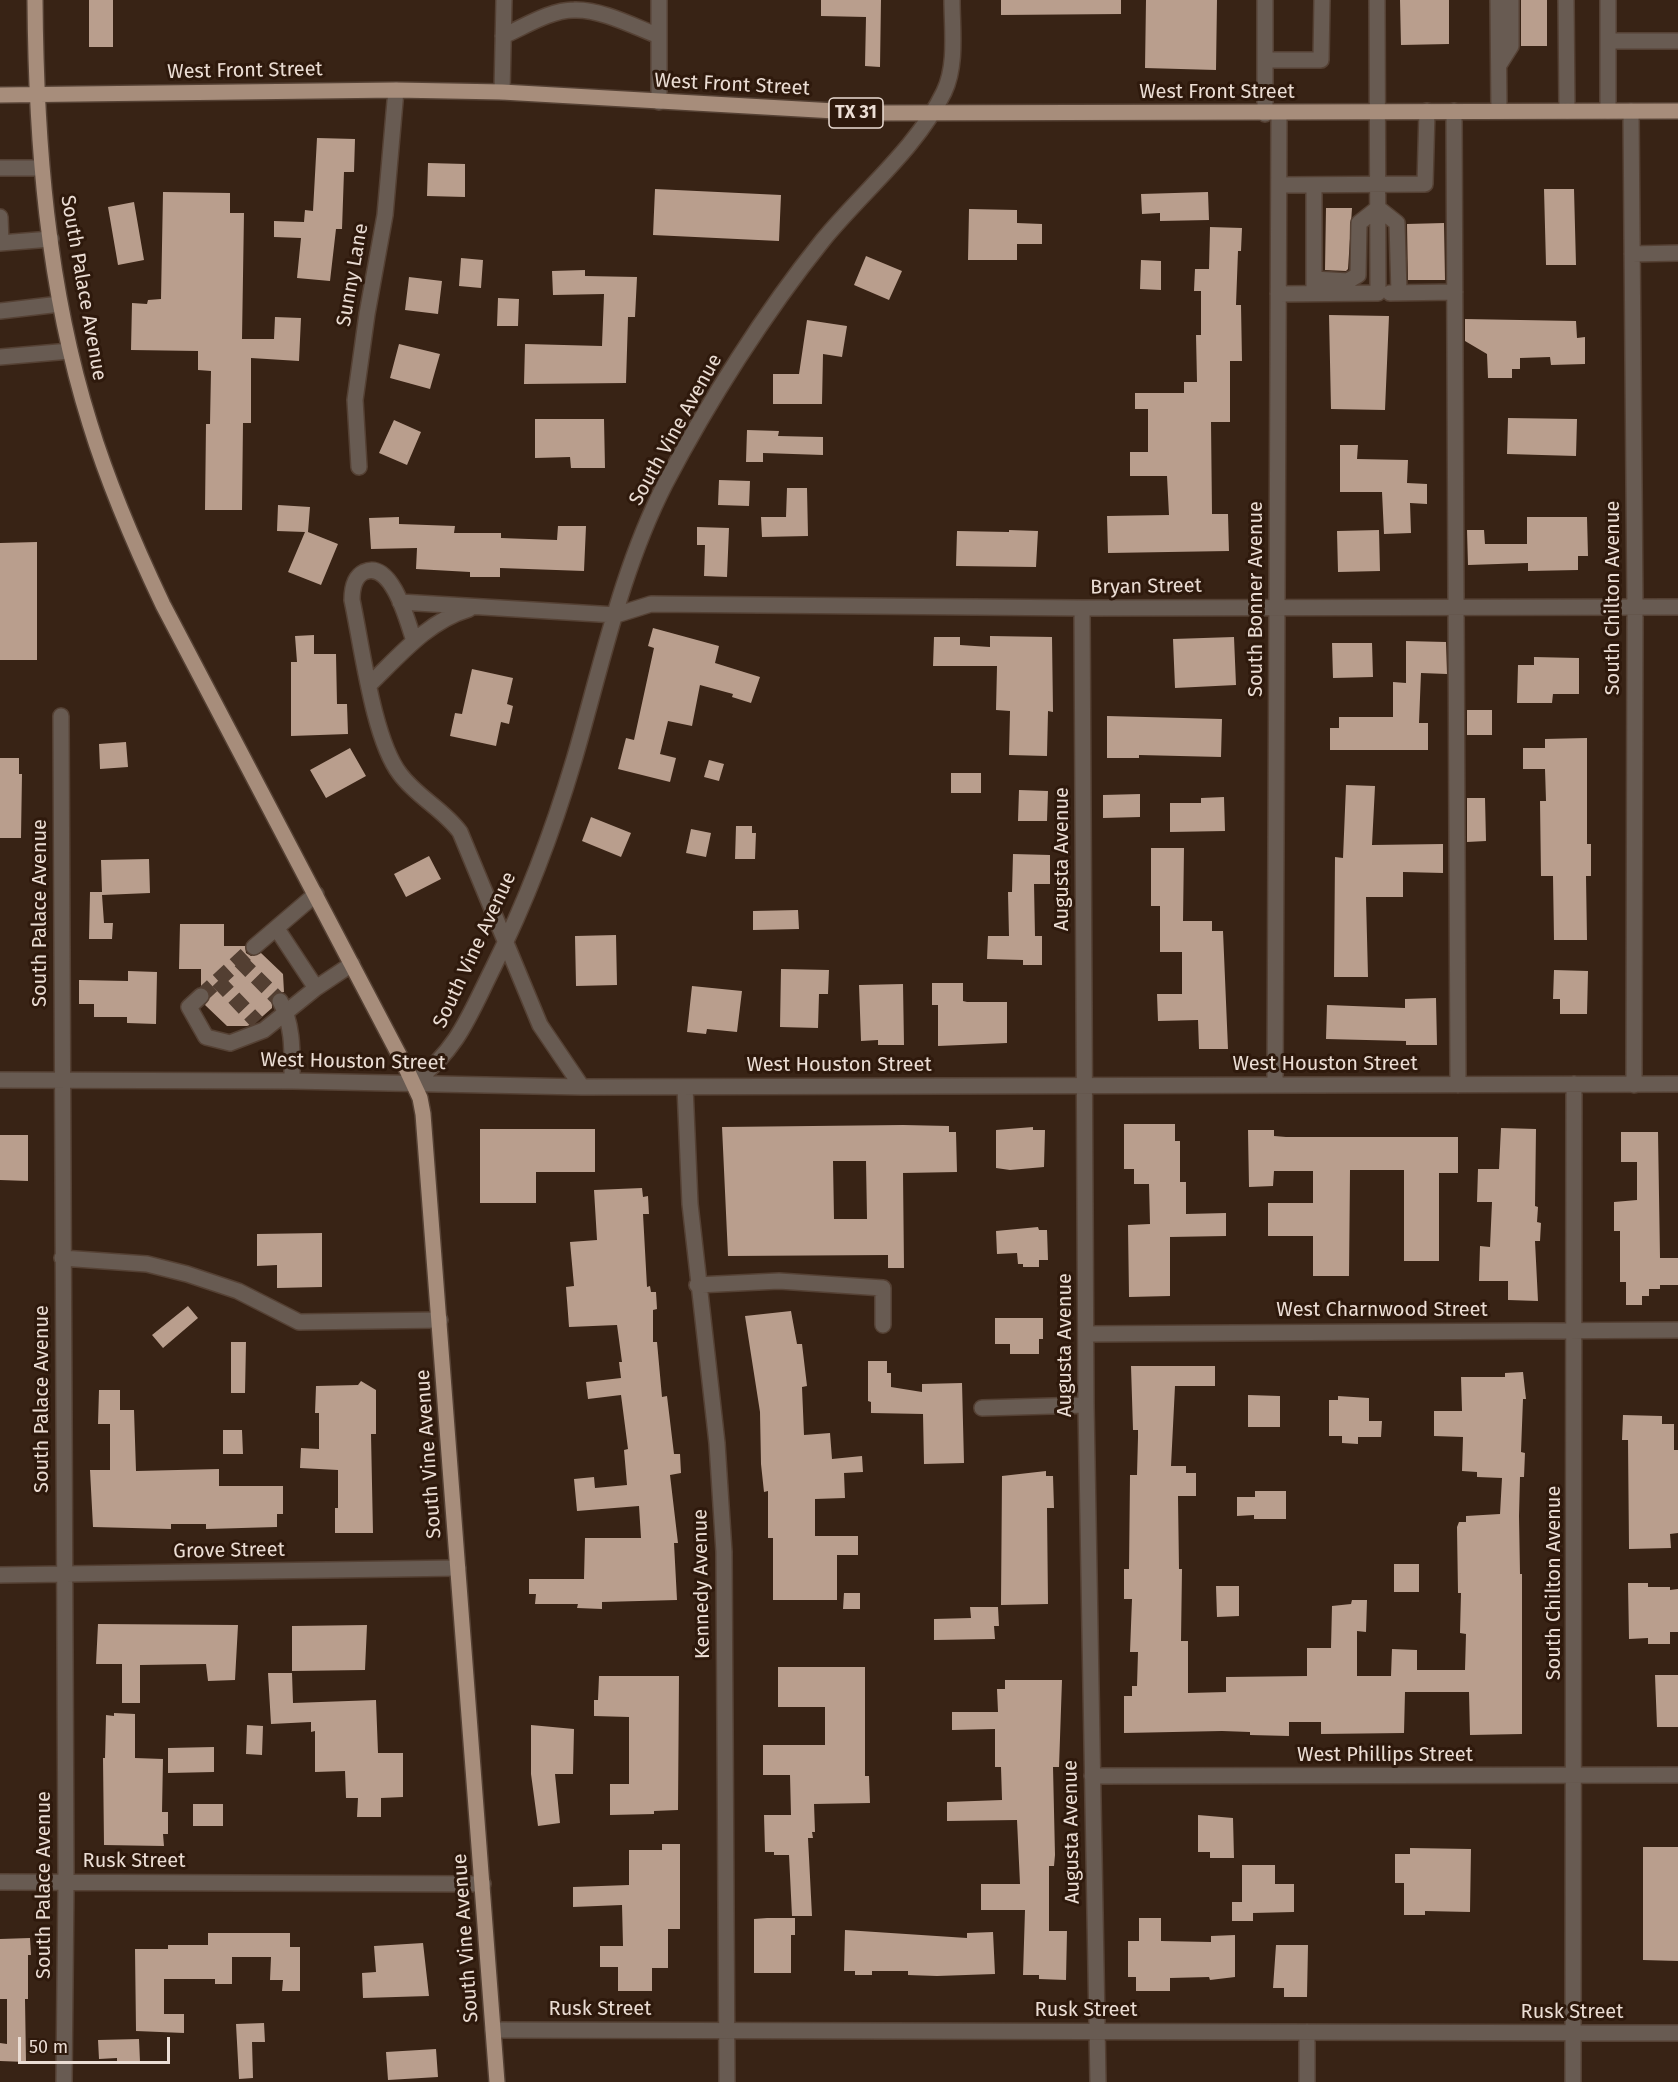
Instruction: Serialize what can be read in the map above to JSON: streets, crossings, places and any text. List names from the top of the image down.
{
  "streets": {
    "main road": [
      "West Front Street",
      "TX 31",
      "South Palace Avenue",
      "South Vine Avenue"
    ],
    "street": [
      "Sunny Lane",
      "Bryan Street",
      "South Chilton Avenue",
      "South Bonner Avenue",
      "Augusta Avenue",
      "West Houston Street",
      "West Charnwood Street",
      "Grove Street",
      "Kennedy Avenue",
      "West Phillips Street",
      "Rusk Street"
    ]
  },
  "crossings": [
    ["West Front Street", "Sunny Lane"],
    ["West Front Street", "South Palace Avenue"],
    ["West Front Street", "South Vine Avenue"],
    ["West Front Street", "South Chilton Avenue"],
    ["West Front Street", "South Bonner Avenue"],
    ["South Palace Avenue", "South Vine Avenue"],
    ["South Palace Avenue", "West Houston Street"],
    ["South Palace Avenue", "Grove Street"],
    ["South Palace Avenue", "Rusk Street"],
    ["South Vine Avenue", "Bryan Street"],
    ["South Vine Avenue", "West Houston Street"],
    ["South Vine Avenue", "Grove Street"],
    ["South Vine Avenue", "Rusk Street"],
    ["Bryan Street", "South Chilton Avenue"],
    ["Bryan Street", "South Bonner Avenue"],
    ["Bryan Street", "Augusta Avenue"],
    ["South Chilton Avenue", "West Houston Street"],
    ["South Chilton Avenue", "West Charnwood Street"],
    ["South Chilton Avenue", "West Phillips Street"],
    ["South Chilton Avenue", "Rusk Street"],
    ["South Bonner Avenue", "West Houston Street"],
    ["Augusta Avenue", "West Houston Street"],
    ["Augusta Avenue", "West Charnwood Street"],
    ["Augusta Avenue", "West Phillips Street"],
    ["Augusta Avenue", "Rusk Street"],
    ["West Houston Street", "Kennedy Avenue"],
    ["Kennedy Avenue", "Rusk Street"]
  ],
  "scale_bar": "50 m"
}
